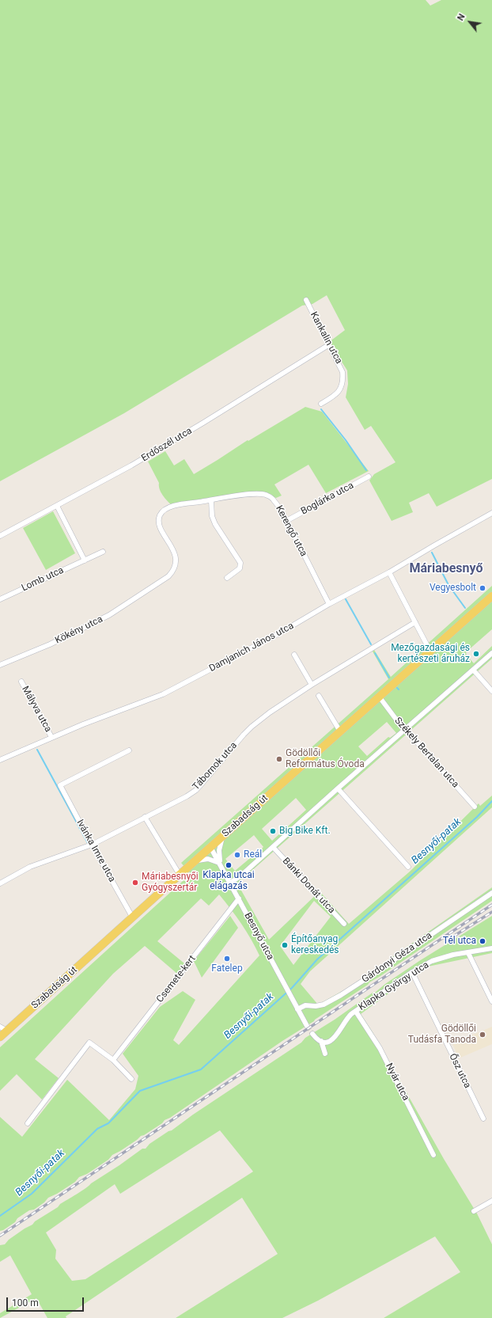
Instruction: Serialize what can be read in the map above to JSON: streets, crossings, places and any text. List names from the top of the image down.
{
  "streets": {
    "main road": ["Szabadság út"],
    "street": [
      "Kankalin utca",
      "Erdőszél utca",
      "Boglárka utca",
      "Kerengő utca",
      "Lomb utca",
      "Kökény utca",
      "Damjanich János utca",
      "Mályva utca",
      "Székely Bertalan utca",
      "Tábornok utca",
      "Ivánka Imre utca",
      "Bánki Donát utca",
      "Besnyő utca",
      "Gárdonyi Géza utca",
      "Csemete-kert",
      "Klapka György utca",
      "Ősz utca",
      "Nyár utca"
    ]
  },
  "crossings": [
    ["Kankalin utca", "Erdőszél utca"],
    ["Boglárka utca", "Kerengő utca"],
    ["Kerengő utca", "Kökény utca"],
    ["Kerengő utca", "Damjanich János utca"],
    ["Damjanich János utca", "Mályva utca"],
    ["Székely Bertalan utca", "Szabadság út"],
    ["Tábornok utca", "Ivánka Imre utca"],
    ["Szabadság út", "Ivánka Imre utca"],
    ["Szabadság út", "Besnyő utca"],
    ["Besnyő utca", "Gárdonyi Géza utca"],
    ["Besnyő utca", "Csemete-kert"],
    ["Klapka György utca", "Ősz utca"],
    ["Klapka György utca", "Nyár utca"]
  ],
  "districts": ["Máriabesnyő"],
  "water": ["Besnyői-patak"],
  "places": [
    "Vegyesbolt",
    "Mezőgazdasági és kertészeti áruház",
    "Gödöllői Református Óvoda",
    "Big Bike Kft.",
    "Reál",
    "Klapka utcai elágazás",
    "Máriabesnyői Gyógyszertár",
    "Tél utca",
    "Építőanyag kereskedés",
    "Fatelep",
    "Gödöllői Tudásfa Tanoda"
  ],
  "scale_bar": "100 m",
  "north": "top left"
}
